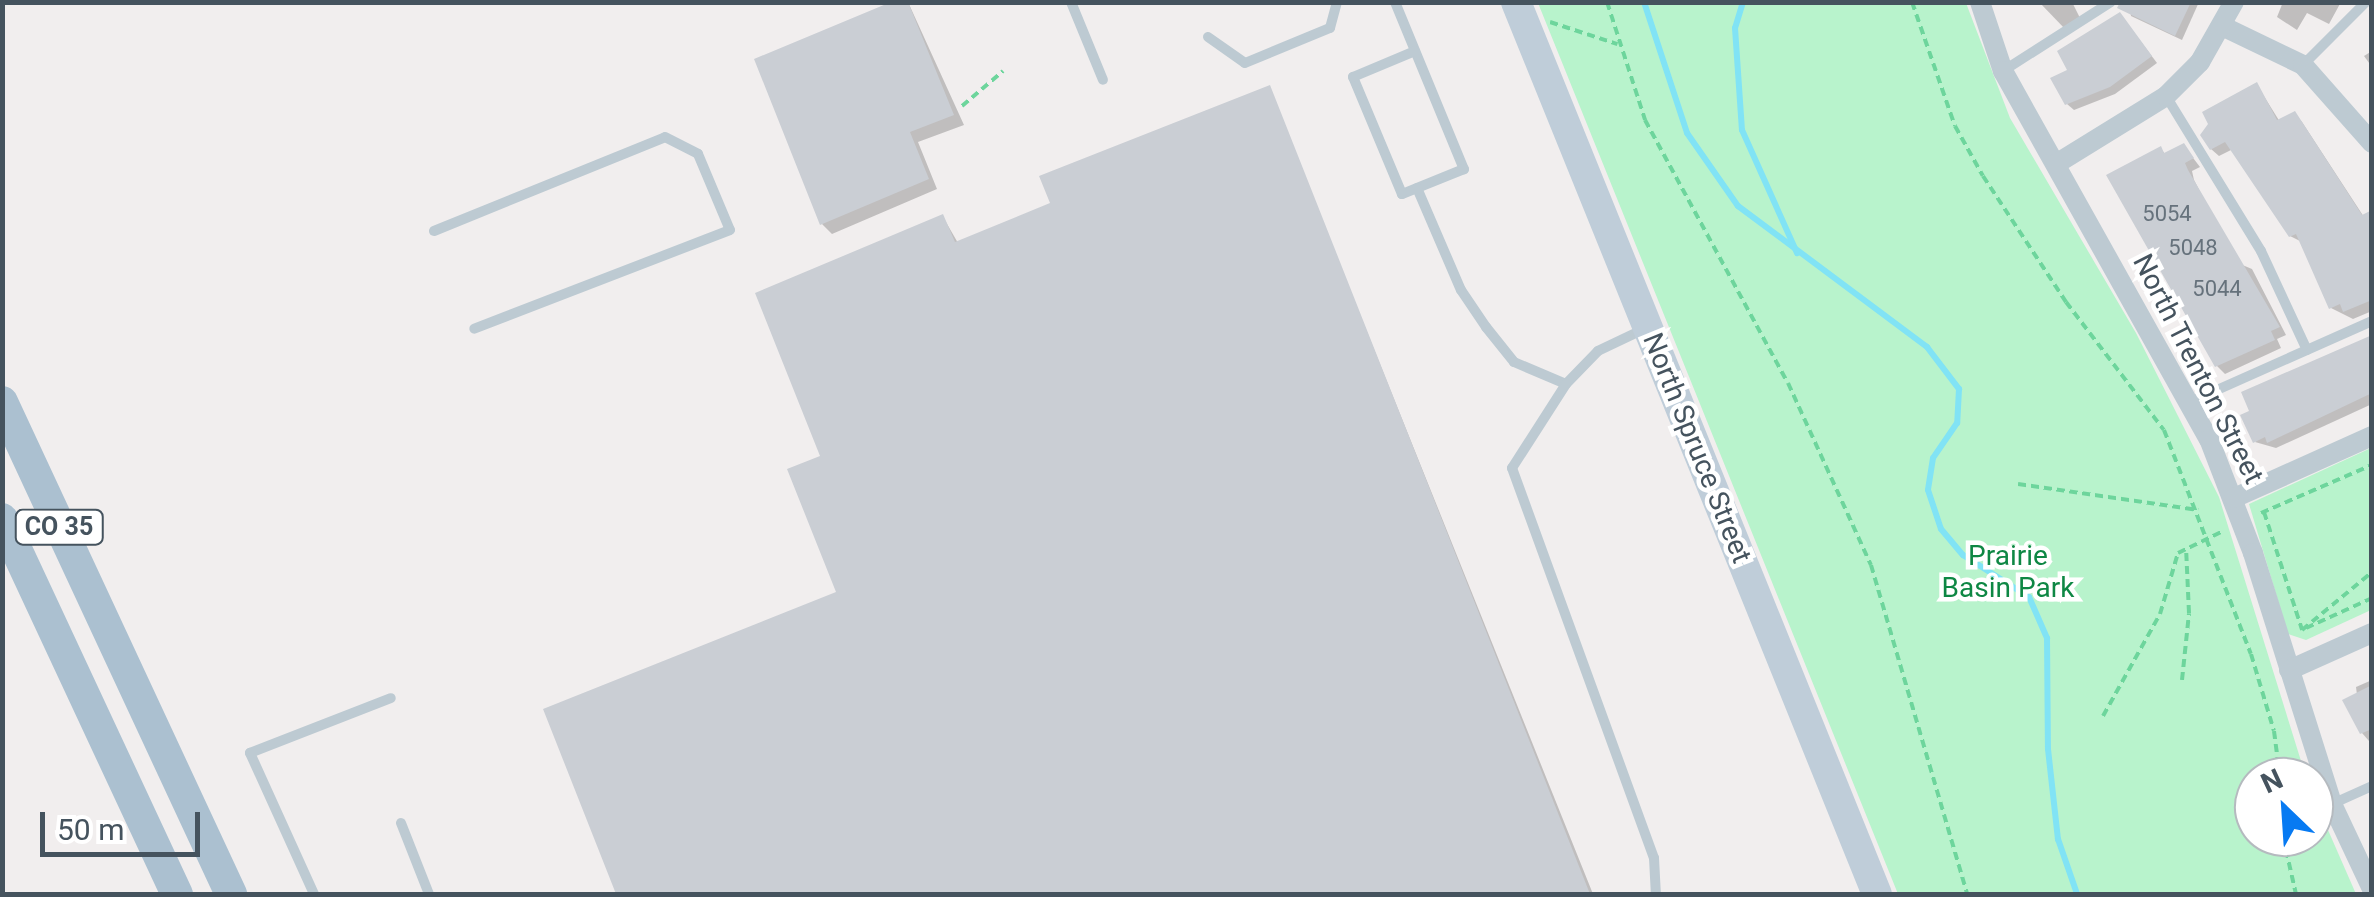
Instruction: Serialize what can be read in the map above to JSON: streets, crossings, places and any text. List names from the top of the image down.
{
  "streets": {
    "main road": ["CO 35"],
    "street": ["North Trenton Street", "North Spruce Street"]
  },
  "parks": ["Prairie Basin Park"],
  "house_numbers": ["5054", "5048", "5044"],
  "scale_bar": "50 m",
  "north": "top left"
}
